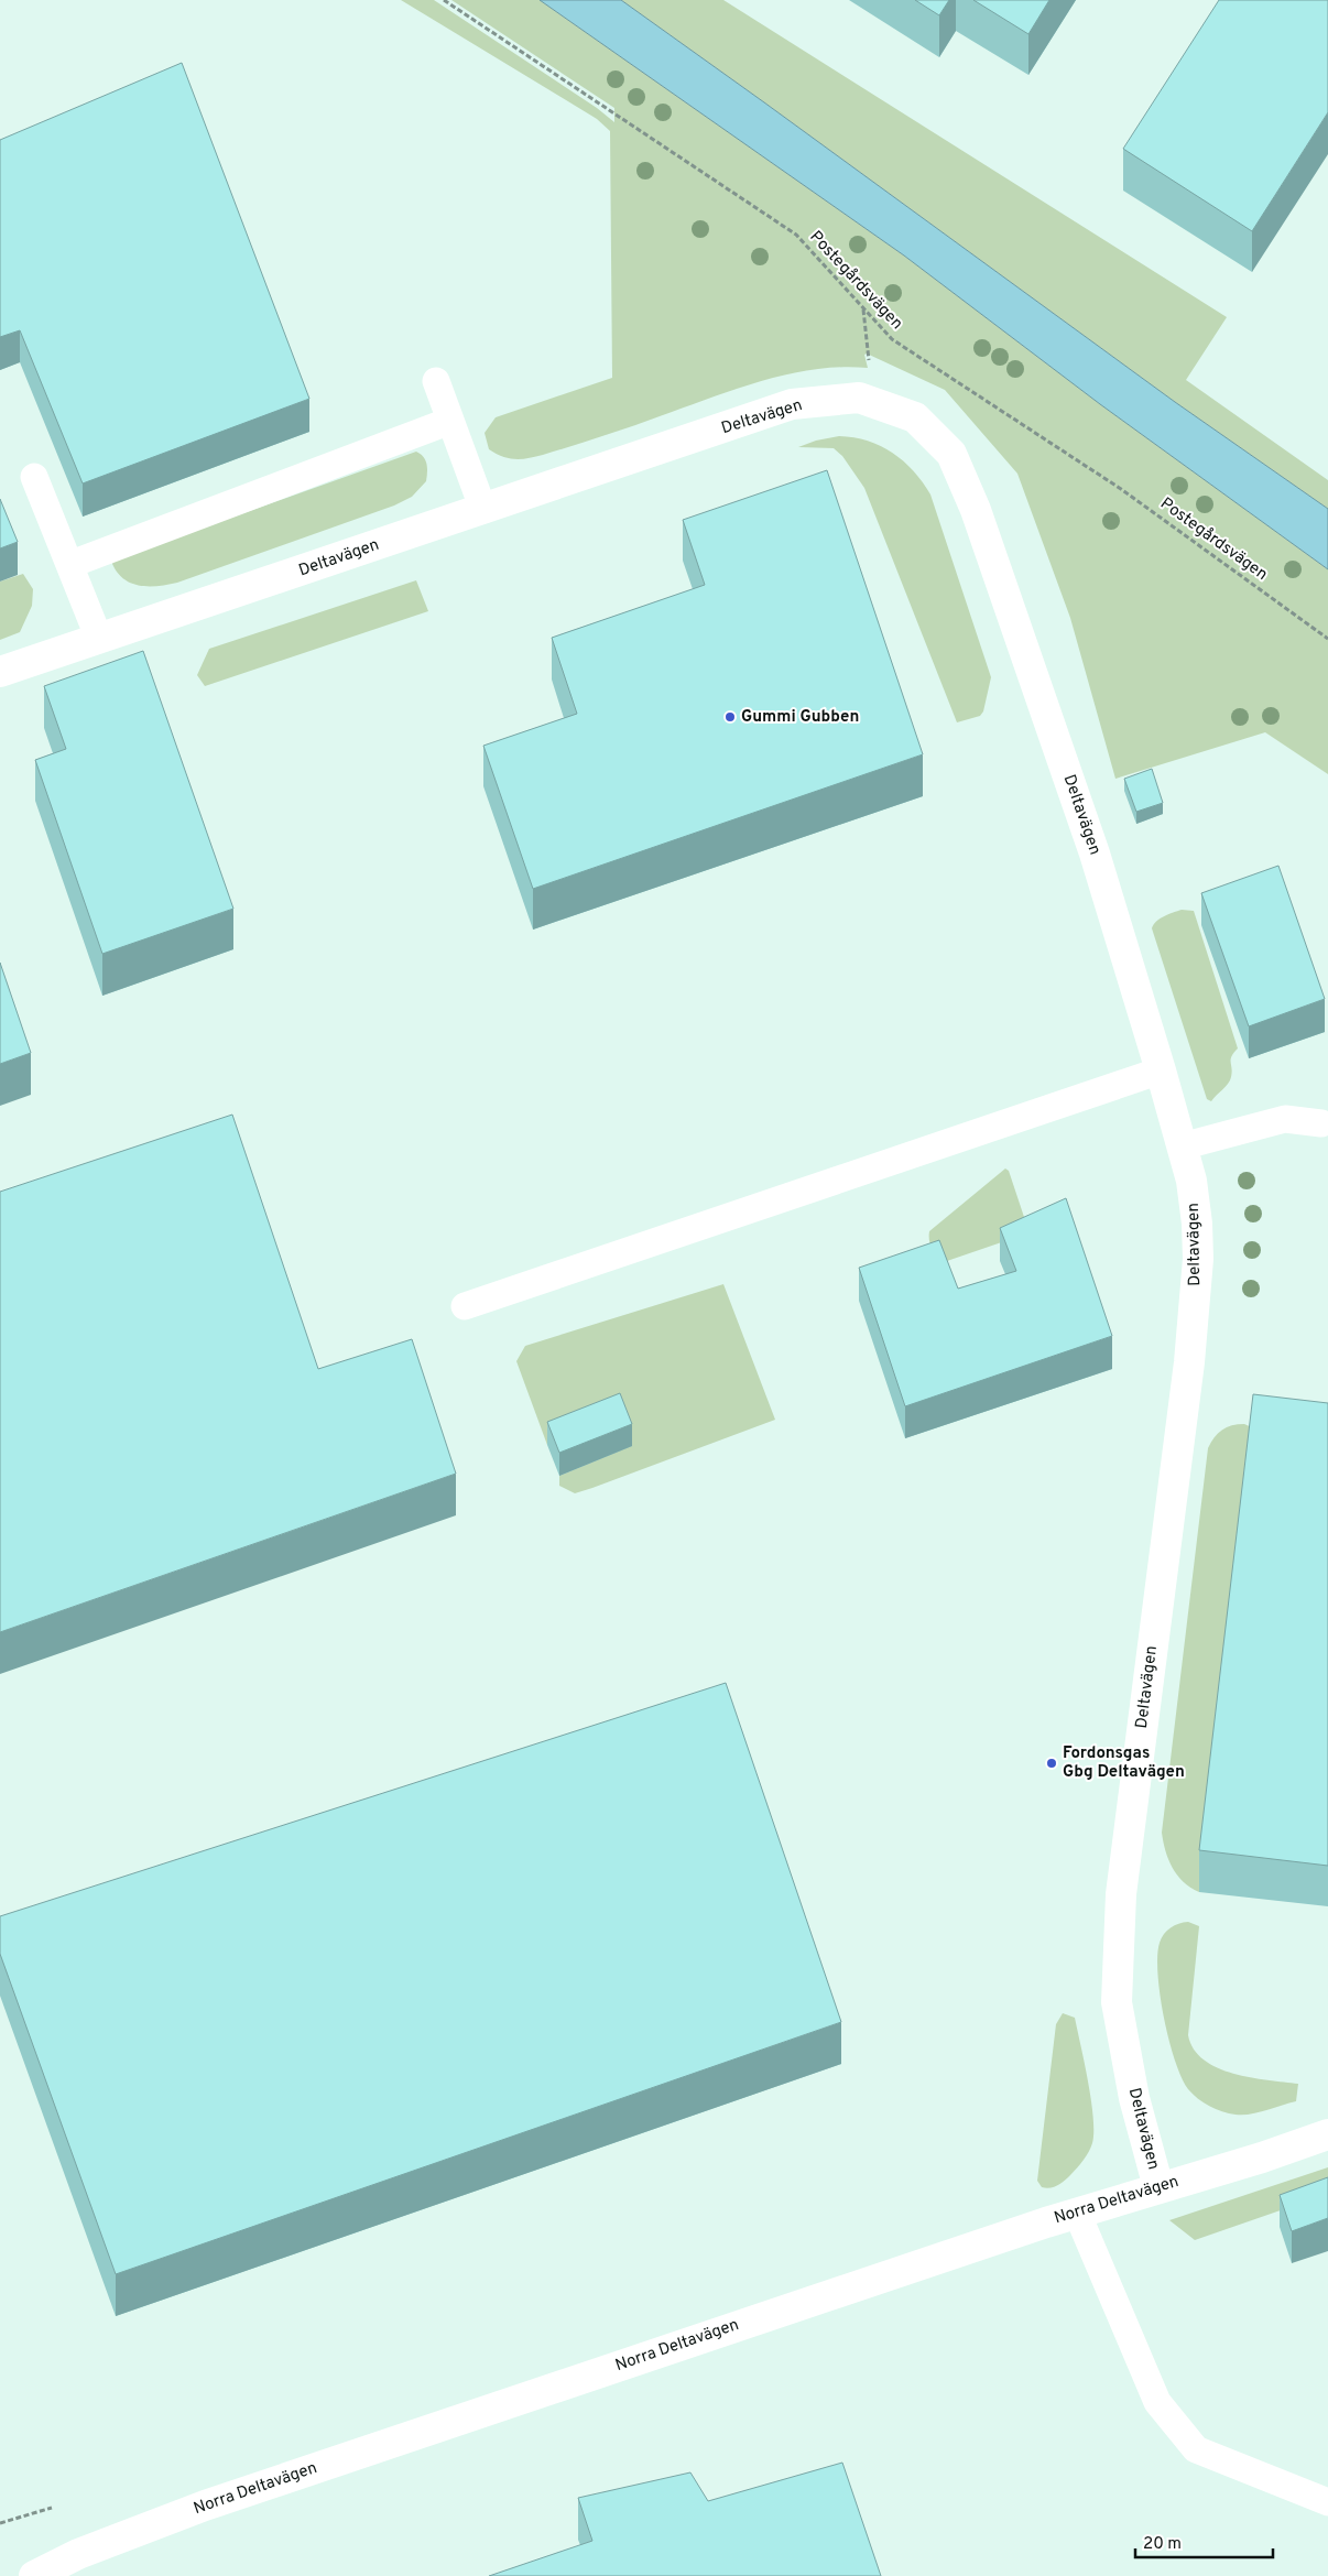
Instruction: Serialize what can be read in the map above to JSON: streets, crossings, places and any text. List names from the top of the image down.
{
  "streets": {
    "street": ["Deltavägen", "Norra Deltavägen"],
    "path": ["Postegårdsvägen"]
  },
  "crossings": [
    ["Deltavägen", "Norra Deltavägen"]
  ],
  "places": ["Gummi Gubben", "Fordonsgas Gbg Deltavägen"],
  "scale_bar": "20 m"
}
